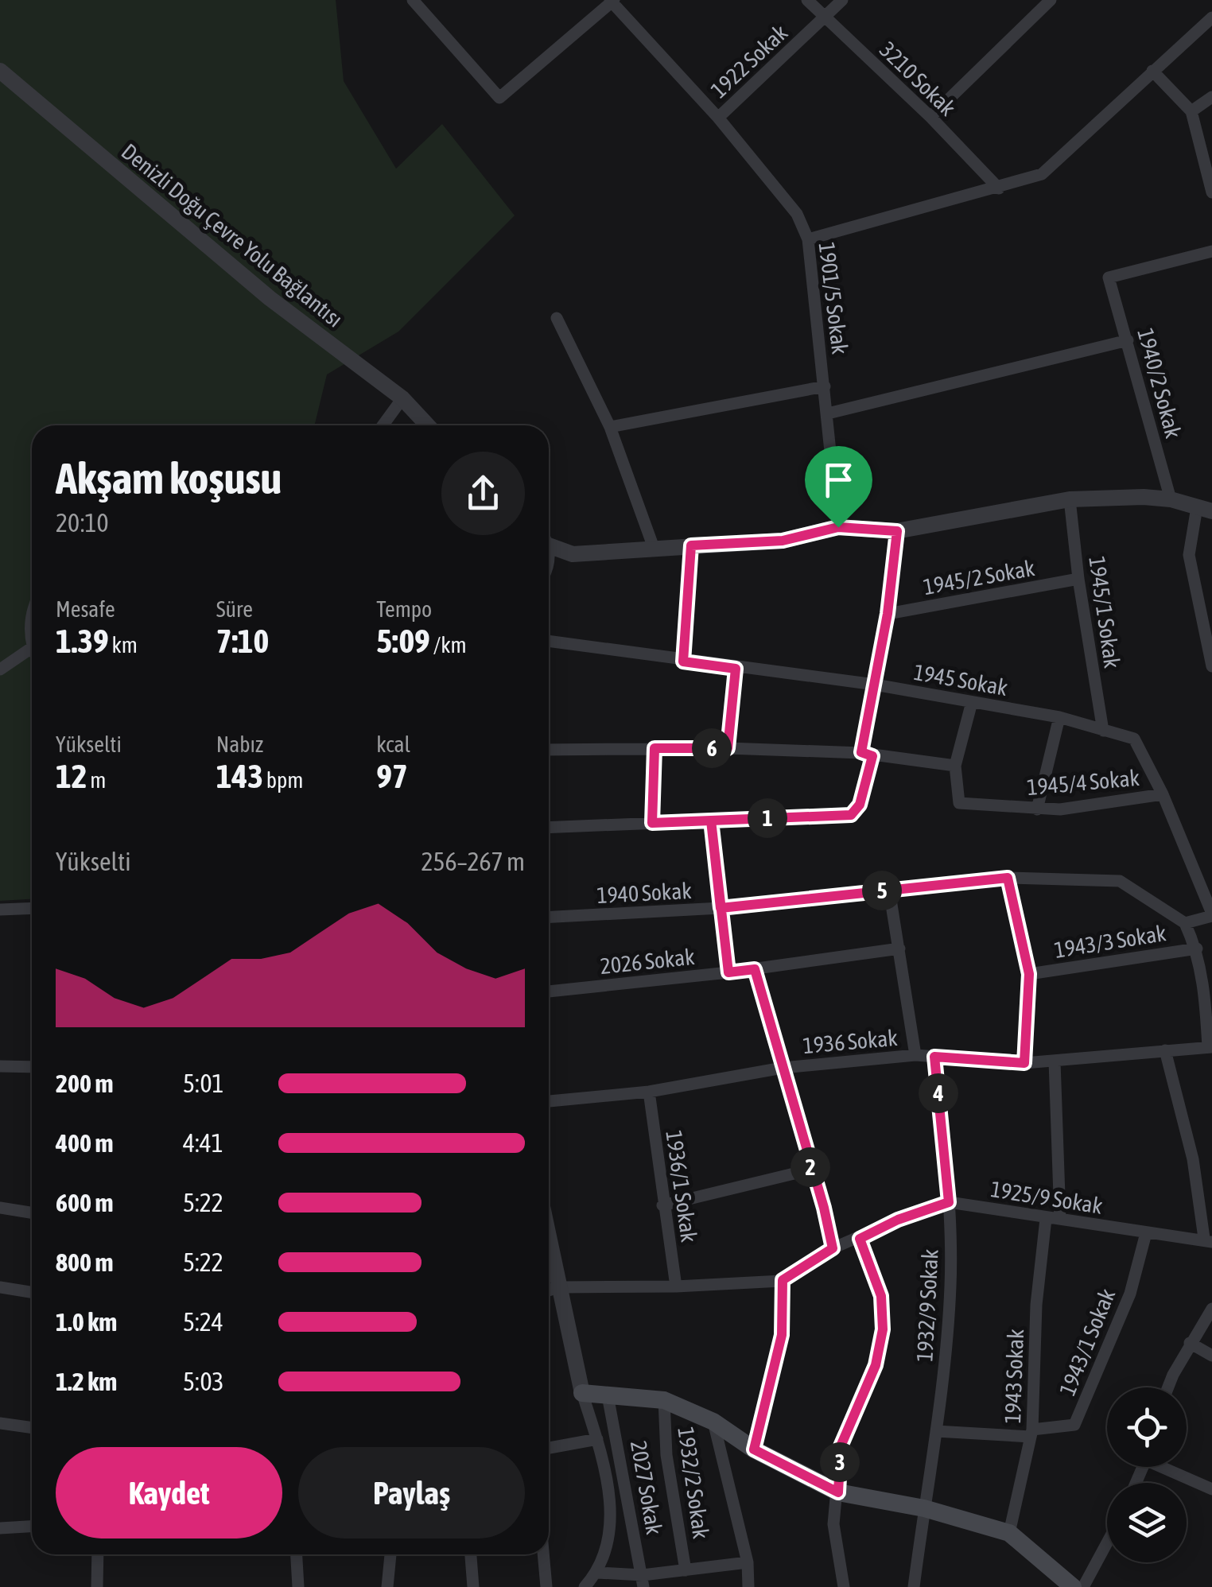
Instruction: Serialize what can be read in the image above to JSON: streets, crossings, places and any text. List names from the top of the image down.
{
  "streets": {
    "street": [
      "1922 Sokak",
      "3210 Sokak",
      "Denizli Doğu Çevre Yolu Bağlantısı",
      "1901/5 Sokak",
      "1940/2 Sokak",
      "1945/2 Sokak",
      "1945/1 Sokak",
      "1945 Sokak",
      "1945/4 Sokak",
      "1940 Sokak",
      "1943/3 Sokak",
      "2026 Sokak",
      "1936 Sokak",
      "1936/1 Sokak",
      "1925/9 Sokak",
      "1932/9 Sokak",
      "1943/1 Sokak",
      "1943 Sokak",
      "1932/2 Sokak",
      "2027 Sokak"
    ]
  },
  "crossings": [
    ["1922 Sokak", "3210 Sokak"],
    ["1922 Sokak", "1901/5 Sokak"],
    ["1945/2 Sokak", "1945/1 Sokak"],
    ["1945/1 Sokak", "1945 Sokak"],
    ["1945 Sokak", "1945/4 Sokak"],
    ["1936 Sokak", "1936/1 Sokak"],
    ["1936 Sokak", "1932/9 Sokak"],
    ["1936/1 Sokak", "1925/9 Sokak"],
    ["1925/9 Sokak", "1932/9 Sokak"],
    ["1925/9 Sokak", "1943/1 Sokak"],
    ["1925/9 Sokak", "1943 Sokak"],
    ["1943/1 Sokak", "1943 Sokak"]
  ],
  "page": {
    "heading": ["Akşam koşusu", "20:10"],
    "stats": [
      ["Mesafe", "1.39 km"],
      ["Süre", "7:10"],
      ["Tempo", "5:09 /km"],
      ["Yükselti", "12 m"],
      ["Nabız", "143 bpm"],
      ["kcal", "97"]
    ],
    "pins": [
      "6",
      "1",
      "5",
      "4",
      "2",
      "3"
    ],
    "chart": ["Yükselti", "256–267 m"],
    "list": [
      {
        "name": "200 m",
        "note": "5:01"
      },
      {
        "name": "400 m",
        "note": "4:41"
      },
      {
        "name": "600 m",
        "note": "5:22"
      },
      {
        "name": "800 m",
        "note": "5:22"
      },
      {
        "name": "1.0 km",
        "note": "5:24"
      },
      {
        "name": "1.2 km",
        "note": "5:03"
      }
    ],
    "buttons": ["Kaydet", "Paylaş"]
  }
}
